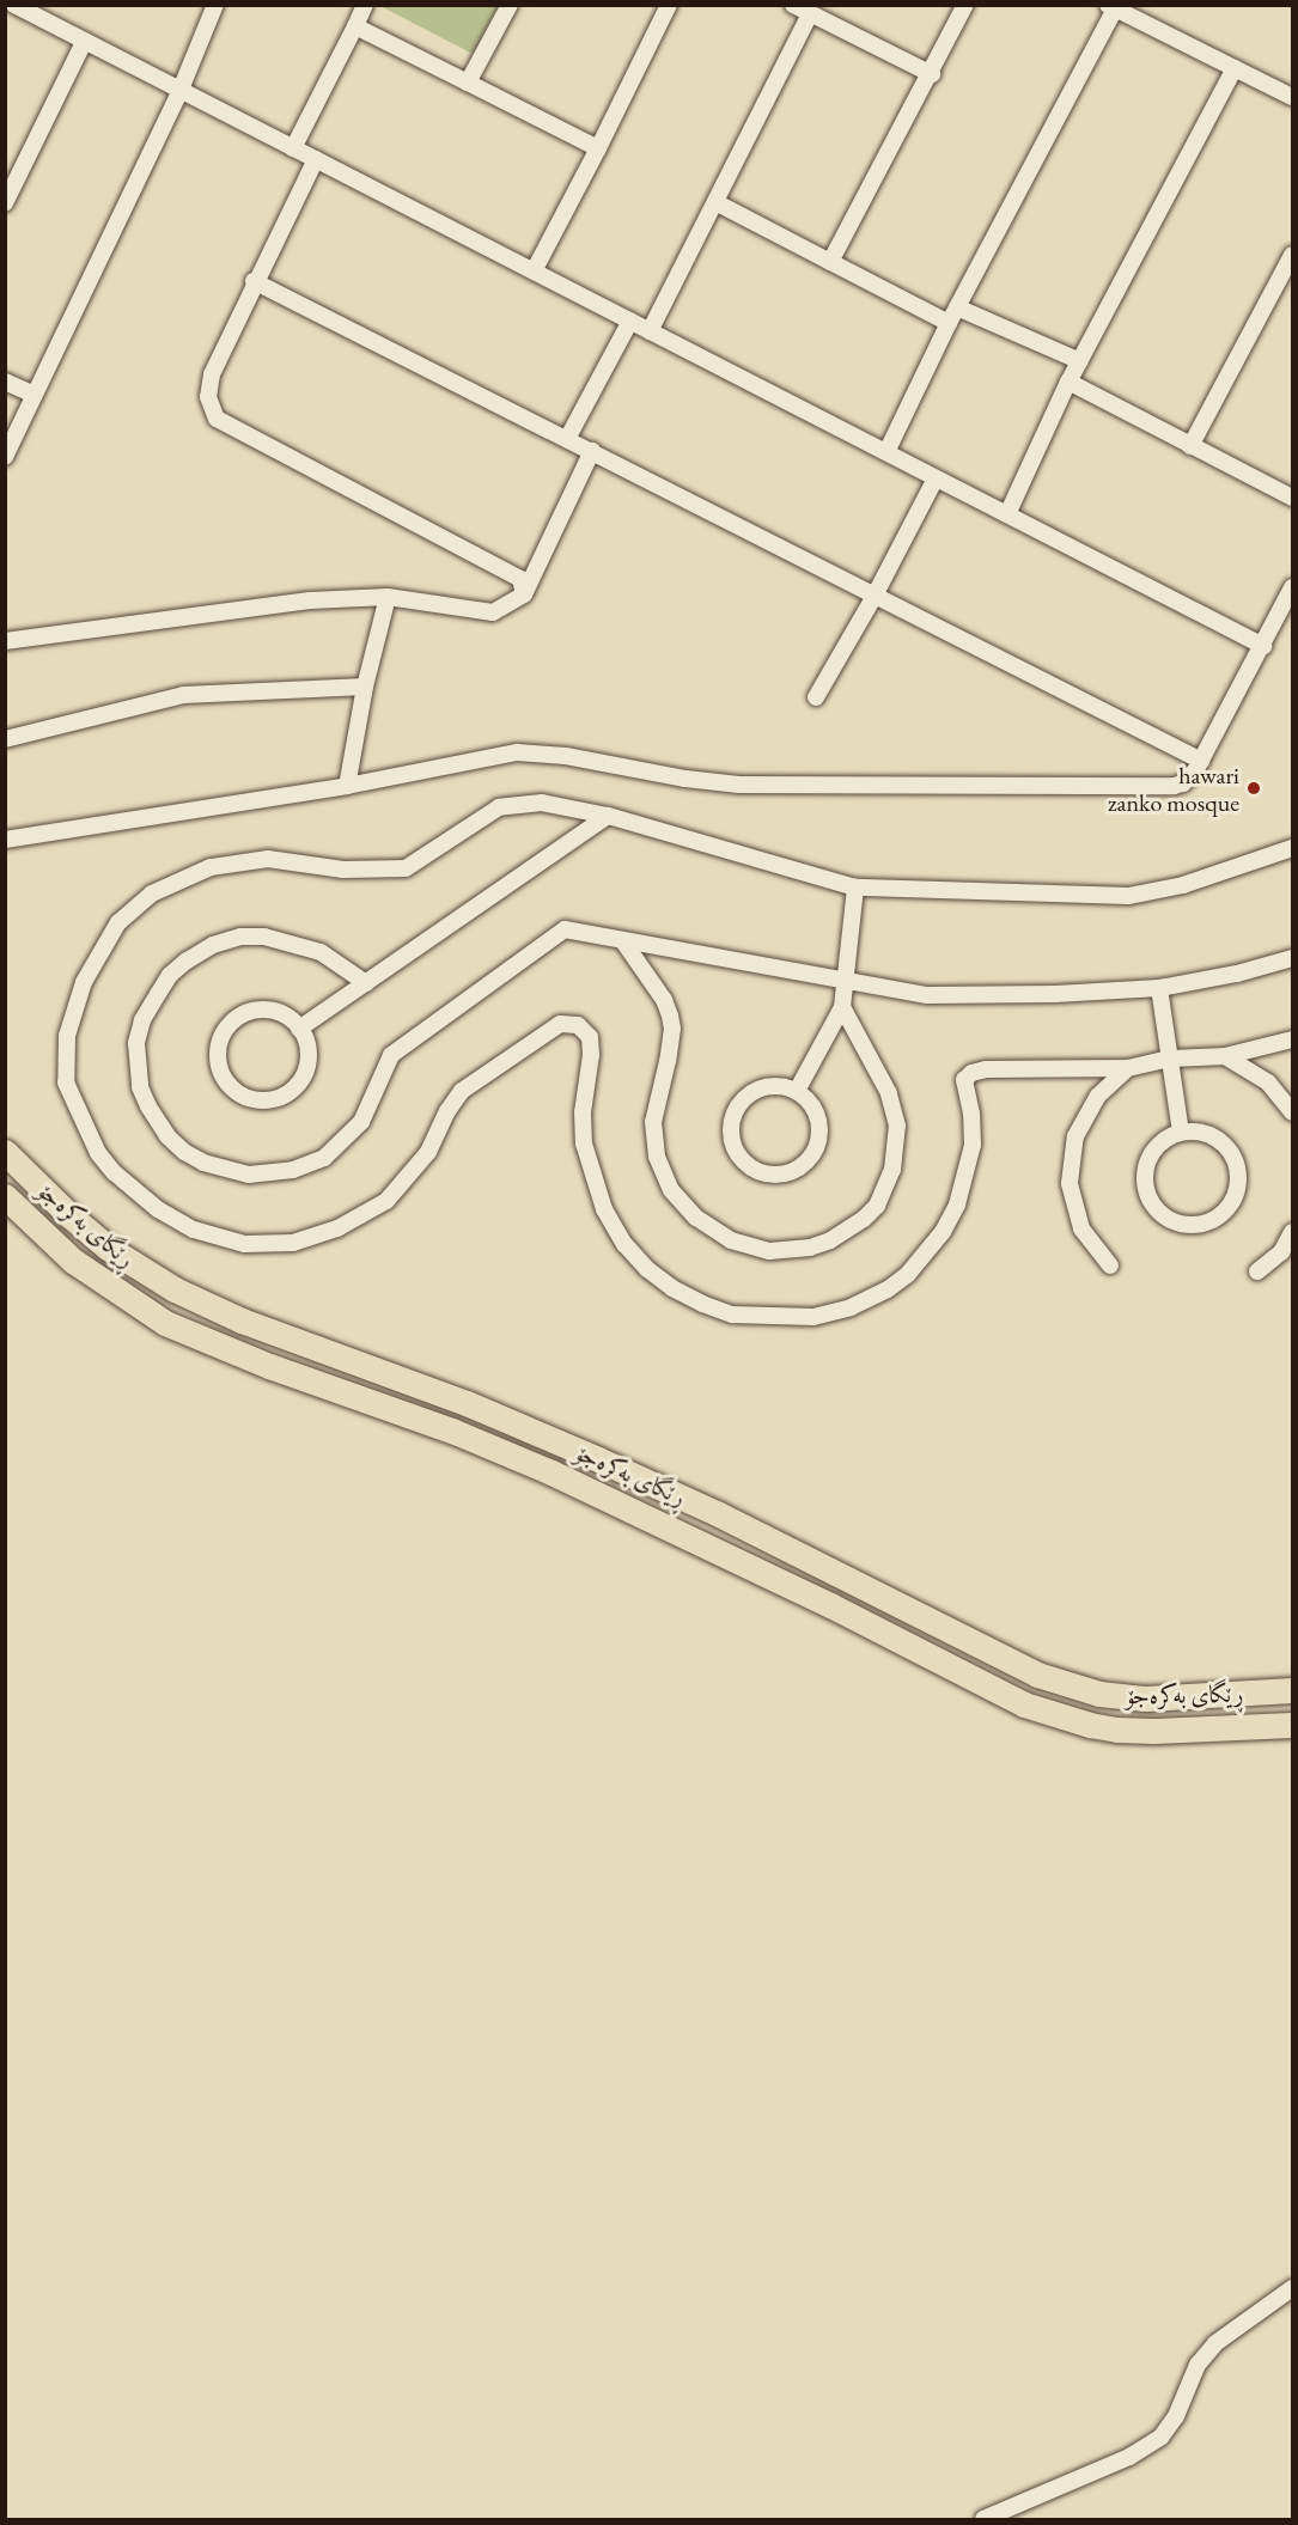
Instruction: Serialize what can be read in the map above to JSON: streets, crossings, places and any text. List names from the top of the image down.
{
  "streets": {
    "main road": ["ڕێگای بەکرەجۆ"]
  },
  "places": ["hawari zanko mosque"]
}
